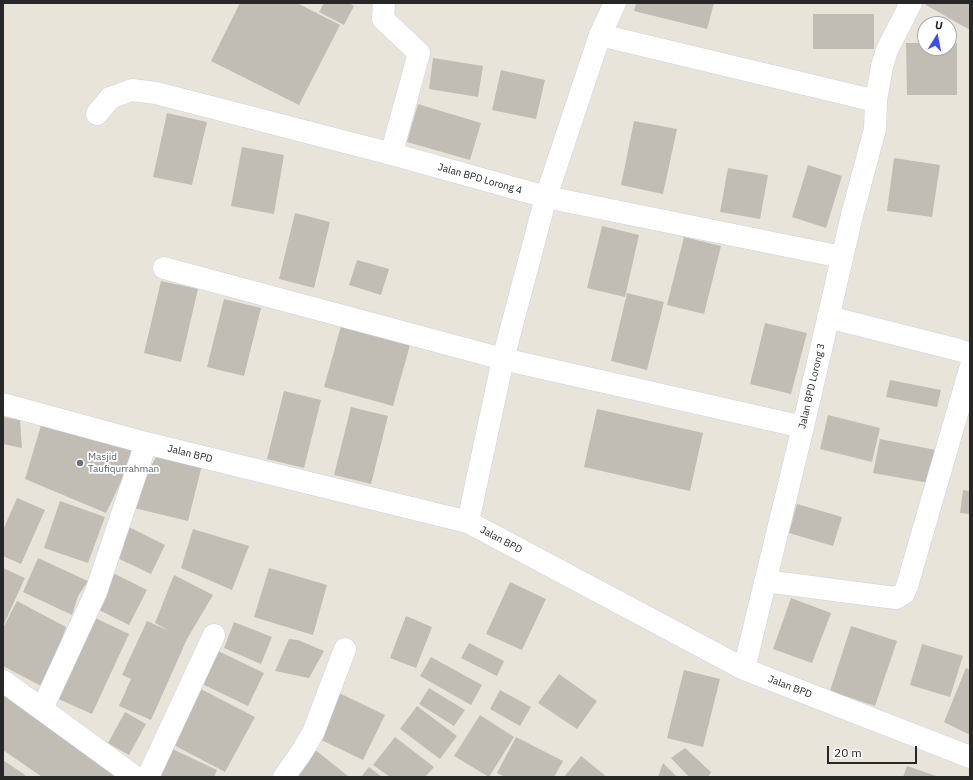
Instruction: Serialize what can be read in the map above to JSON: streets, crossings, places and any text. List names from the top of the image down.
{
  "streets": {
    "street": ["Jalan BPD Lorong 4", "Jalan BPD Lorong 3", "Jalan BPD"]
  },
  "crossings": [
    ["Jalan BPD Lorong 4", "Jalan BPD Lorong 3"],
    ["Jalan BPD Lorong 3", "Jalan BPD"]
  ],
  "places": ["Masjid Taufiqurrahman"],
  "scale_bar": "20 m",
  "north": "top"
}
